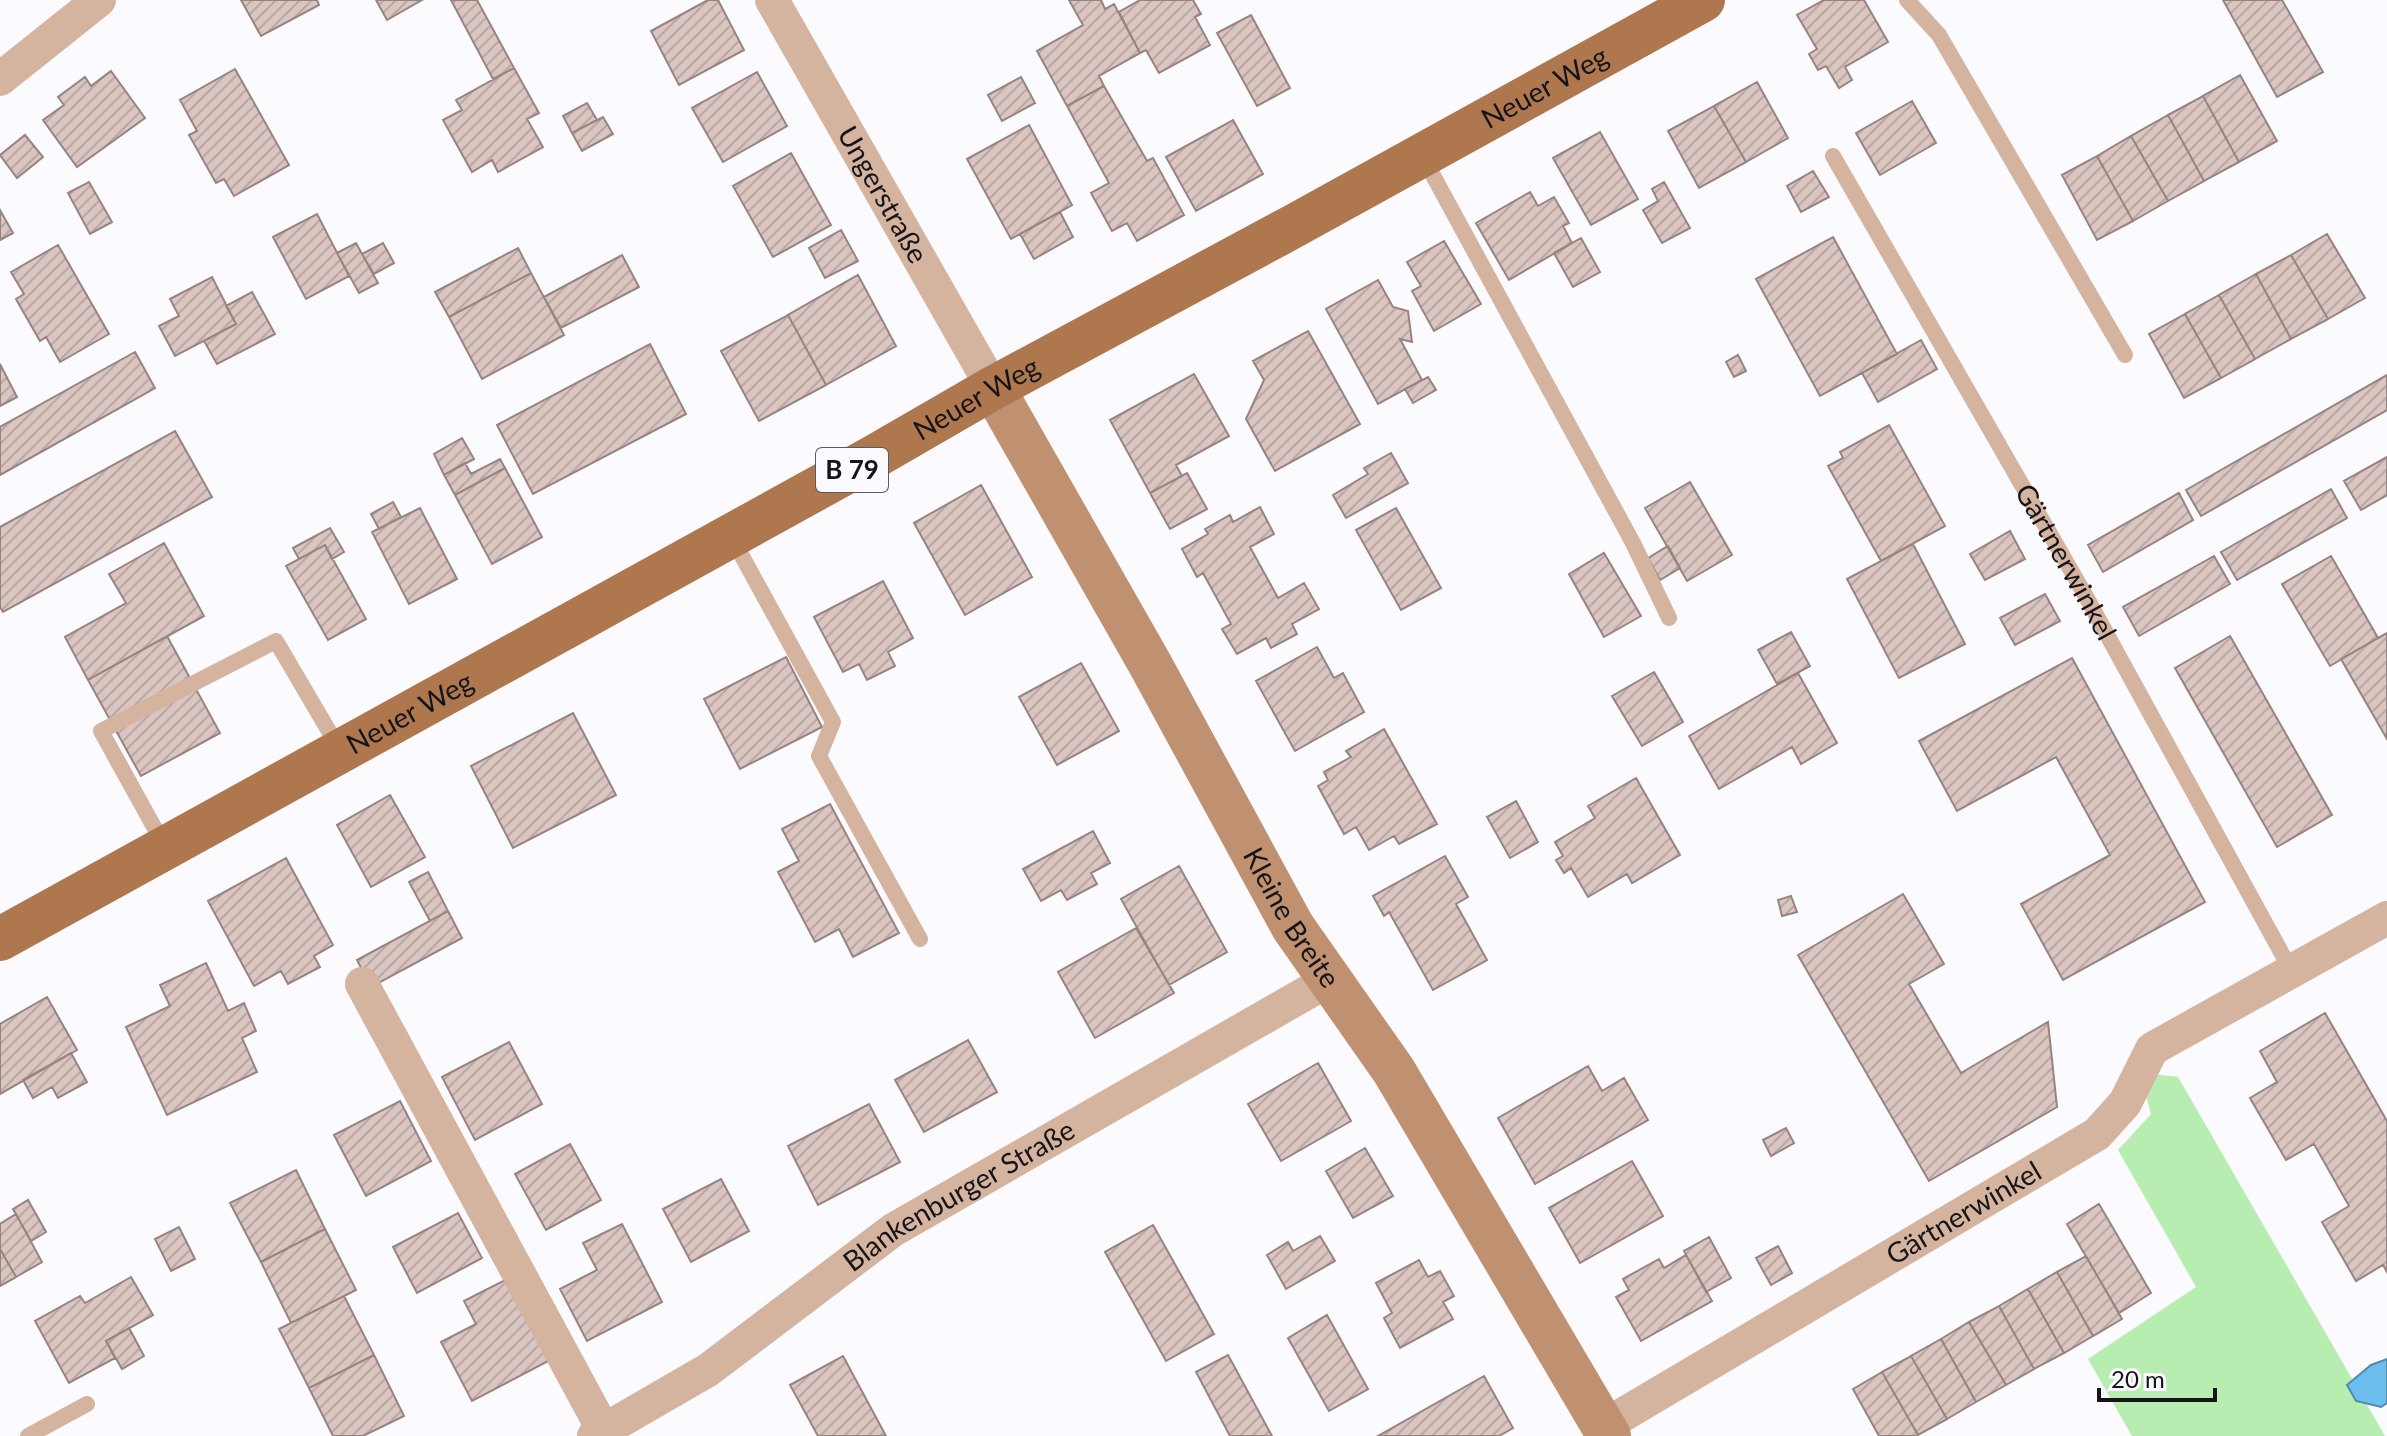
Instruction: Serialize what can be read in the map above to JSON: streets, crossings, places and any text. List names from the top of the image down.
{
  "streets": {
    "main road": ["Neuer Weg", "B 79"],
    "street": [
      "Ungerstraße",
      "Gärtnerwinkel",
      "Kleine Breite",
      "Blankenburger Straße"
    ]
  },
  "crossings": [
    ["Neuer Weg", "Ungerstraße"],
    ["Neuer Weg", "Kleine Breite"],
    ["Ungerstraße", "Kleine Breite"],
    ["Gärtnerwinkel", "Kleine Breite"],
    ["Kleine Breite", "Blankenburger Straße"]
  ],
  "scale_bar": "20 m"
}
